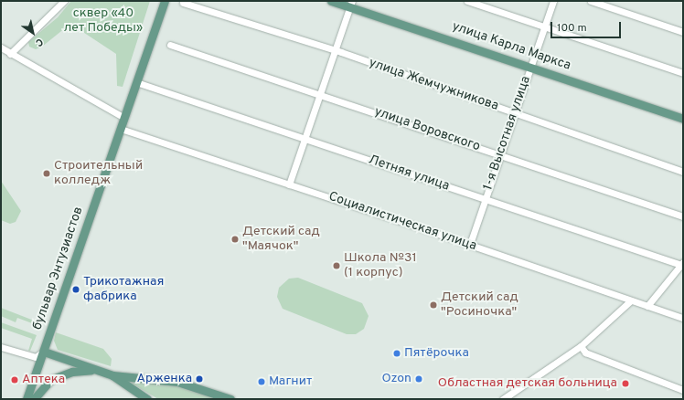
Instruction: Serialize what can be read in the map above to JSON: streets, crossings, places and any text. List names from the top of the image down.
{
  "streets": {
    "main road": ["улица Карла Маркса", "бульвар Энтузиастов"],
    "street": [
      "улица Жемчужникова",
      "улица Воровского",
      "1-я Высотная улица",
      "Летняя улица",
      "Социалистическая улица"
    ]
  },
  "crossings": [
    ["улица Карла Маркса", "1-я Высотная улица"],
    ["улица Жемчужникова", "1-я Высотная улица"],
    ["улица Воровского", "1-я Высотная улица"],
    ["1-я Высотная улица", "Летняя улица"],
    ["1-я Высотная улица", "Социалистическая улица"],
    ["Летняя улица", "бульвар Энтузиастов"],
    ["Социалистическая улица", "бульвар Энтузиастов"]
  ],
  "parks": ["cквер «40 лет Победы»"],
  "places": [
    "Строительный колледж",
    "Детский сад \"Маячок\"",
    "Школа №31 (1 корпус)",
    "Трикотажная фабрика",
    "Детский сад \"Росиночка\"",
    "Пятёрочка",
    "Арженка",
    "Ozon",
    "Аптека",
    "Магнит",
    "Областная детская больница"
  ],
  "scale_bar": "100 m",
  "north": "bottom right"
}
